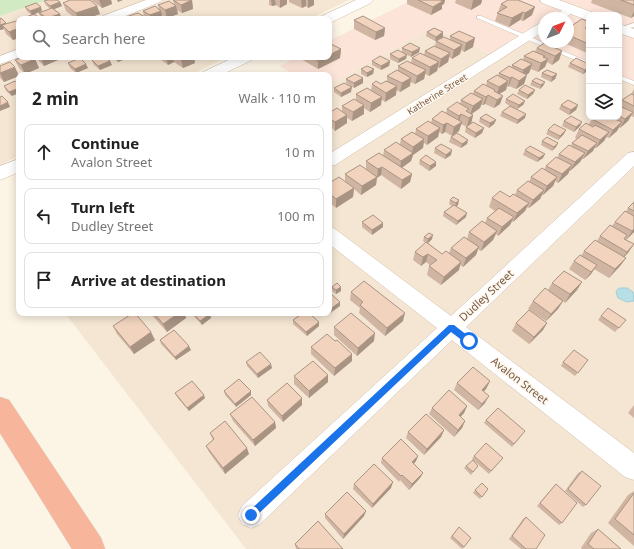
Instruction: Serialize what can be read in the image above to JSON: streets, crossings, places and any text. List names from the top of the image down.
{
  "streets": {
    "street": ["Katherine Street", "Dudley Street", "Avalon Street"]
  },
  "crossings": [
    ["Dudley Street", "Avalon Street"]
  ],
  "north": "top right",
  "page": {
    "map_buttons": ["+", "−"],
    "search": "Search here",
    "heading": ["2 min", "Walk · 110 m"],
    "list": [
      ["Continue", "Avalon Street", "10 m"],
      ["Turn left", "Dudley Street", "100 m"],
      "Arrive at destination"
    ]
  }
}
